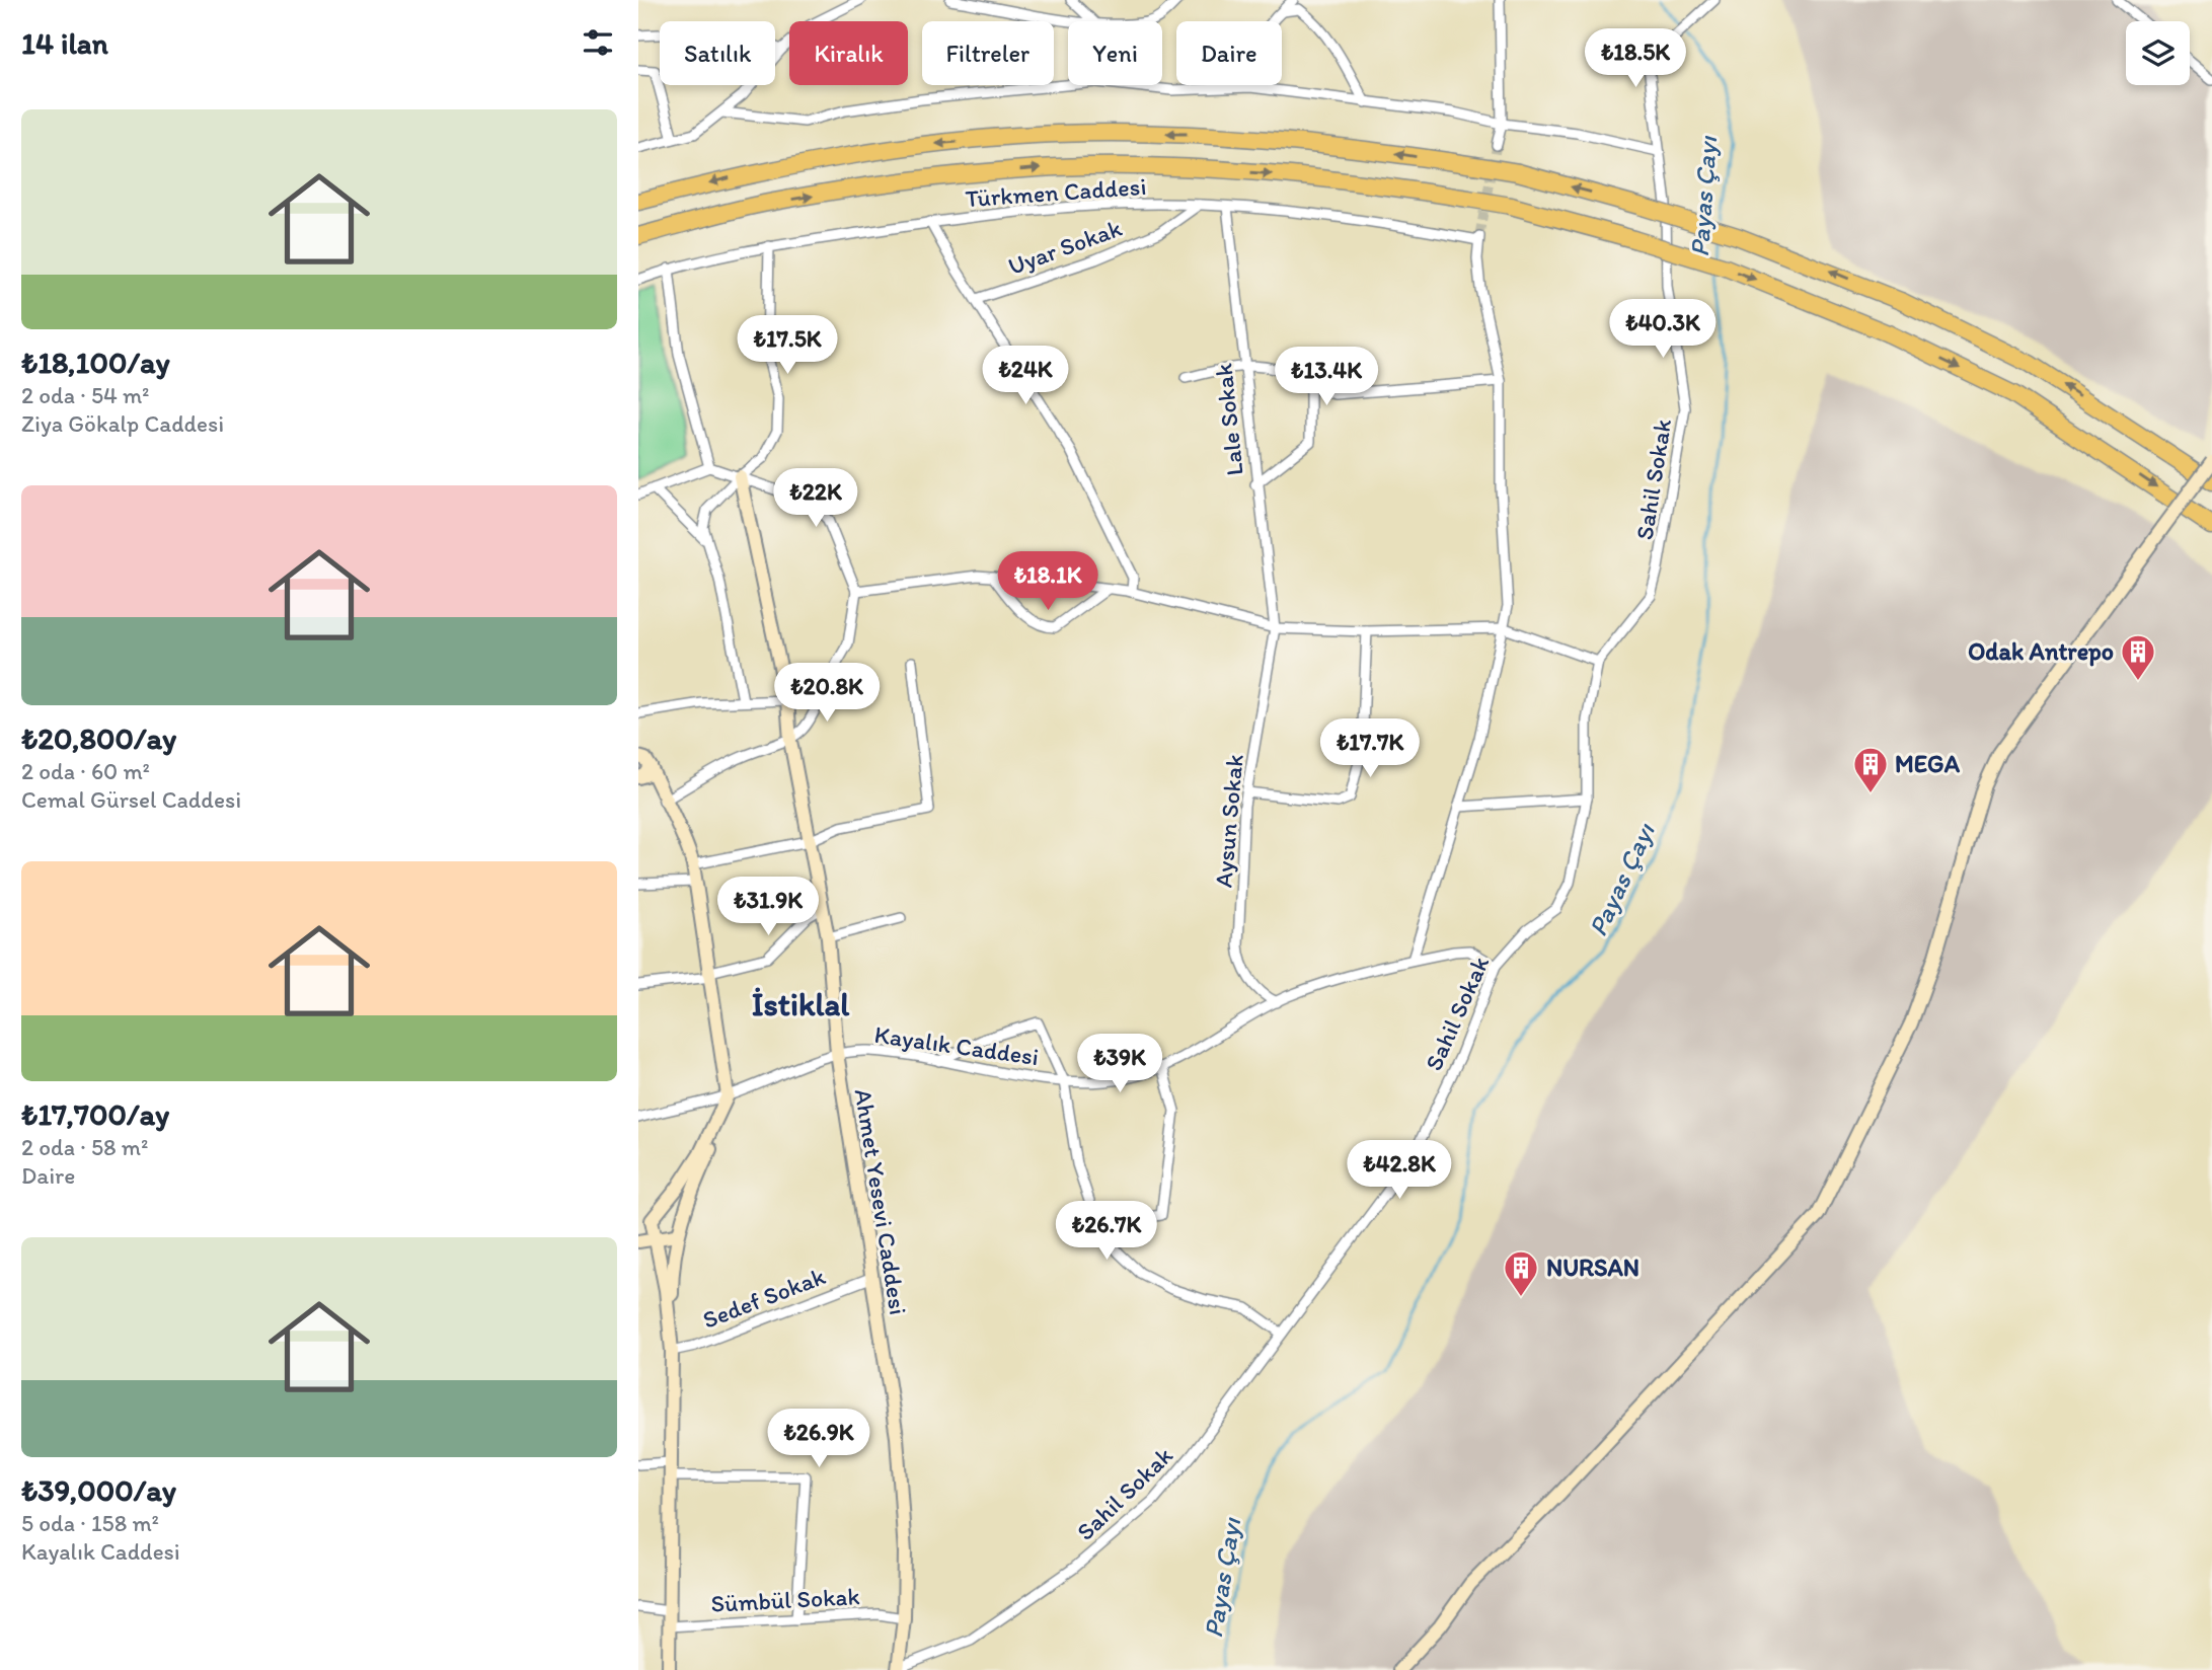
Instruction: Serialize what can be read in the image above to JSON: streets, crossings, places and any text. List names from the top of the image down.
{
  "streets": {
    "street": [
      "Türkmen Caddesi",
      "Uyar Sokak",
      "Lale Sokak",
      "Sahil Sokak",
      "Aysun Sokak",
      "Kayalık Caddesi",
      "Ahmet Yesevi Caddesi",
      "Sedef Sokak",
      "Sümbül Sokak"
    ]
  },
  "crossings": [
    ["Türkmen Caddesi", "Uyar Sokak"],
    ["Türkmen Caddesi", "Lale Sokak"],
    ["Lale Sokak", "Aysun Sokak"],
    ["Sahil Sokak", "Kayalık Caddesi"],
    ["Sahil Sokak", "Ahmet Yesevi Caddesi"],
    ["Aysun Sokak", "Kayalık Caddesi"],
    ["Kayalık Caddesi", "Ahmet Yesevi Caddesi"],
    ["Ahmet Yesevi Caddesi", "Sedef Sokak"],
    ["Ahmet Yesevi Caddesi", "Sümbül Sokak"]
  ],
  "districts": ["İstiklal"],
  "water": ["Payas Çayı"],
  "places": {
    "building": ["Odak Antrepo", "MEGA", "NURSAN"]
  },
  "page": {
    "heading": "14 ilan",
    "chip": [
      "Satılık",
      "Kiralık",
      "Filtreler",
      "Yeni",
      "Daire"
    ],
    "price": [
      "₺18.5K",
      "₺40.3K",
      "₺17.5K",
      "₺24K",
      "₺13.4K",
      "₺22K",
      "₺18.1K",
      "₺20.8K",
      "₺17.7K",
      "₺31.9K",
      "₺39K",
      "₺42.8K",
      "₺26.7K",
      "₺26.9K"
    ],
    "list": [
      {
        "name": "₺18,100/ay",
        "note": "2 oda · 54 m² · Ziya Gökalp Caddesi"
      },
      {
        "name": "₺20,800/ay",
        "note": "2 oda · 60 m² · Cemal Gürsel Caddesi"
      },
      {
        "name": "₺17,700/ay",
        "note": "2 oda · 58 m² · Daire"
      },
      {
        "name": "₺39,000/ay",
        "note": "5 oda · 158 m² · Kayalık Caddesi"
      }
    ]
  }
}
